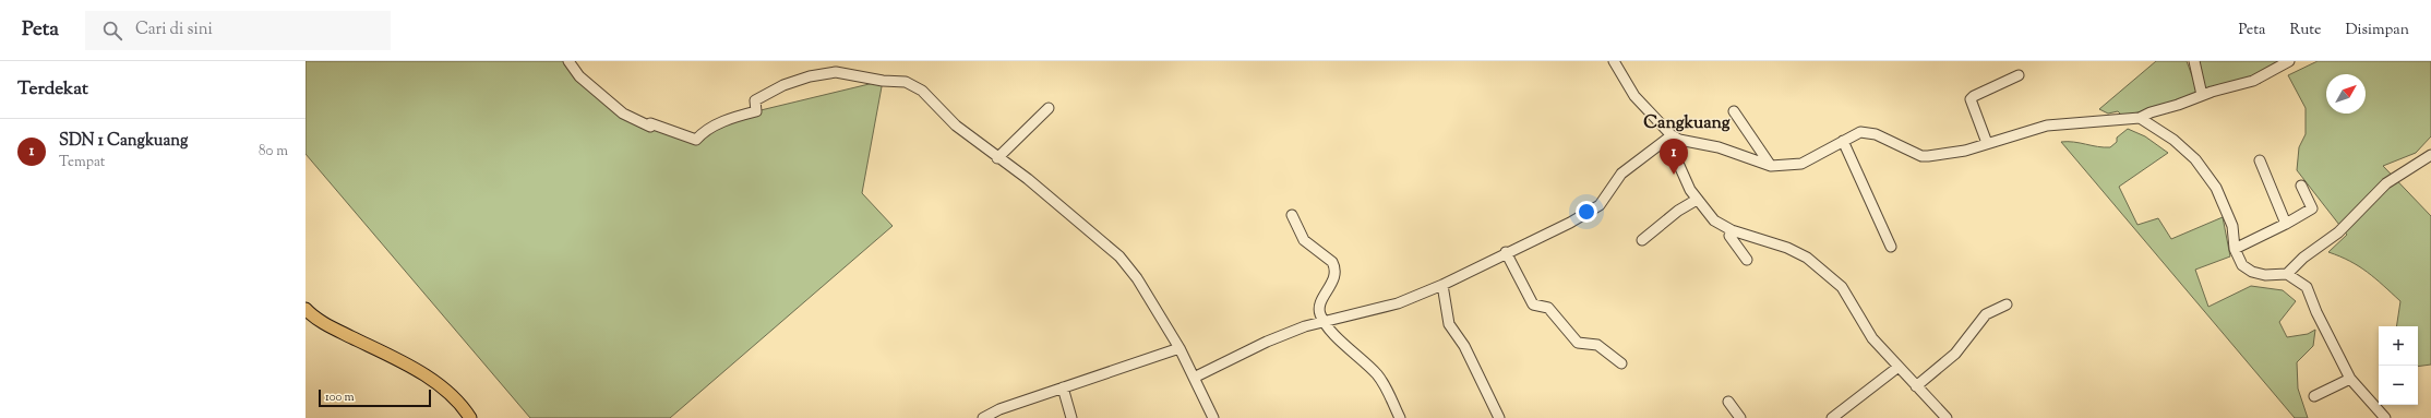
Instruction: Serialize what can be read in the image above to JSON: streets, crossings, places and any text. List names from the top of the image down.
{
  "districts": ["Cangkuang"],
  "scale_bar": "100 m",
  "north": "top right",
  "page": {
    "header": "Peta",
    "search": "Cari di sini",
    "nav": ["Peta", "Rute", "Disimpan"],
    "heading": "Terdekat",
    "list": [
      {
        "mark": "1",
        "name": "SDN 1 Cangkuang",
        "note": "Tempat",
        "value": "80 m"
      }
    ],
    "pins": "1",
    "map_buttons": ["+", "−"],
    "scale": "100 m"
  }
}
